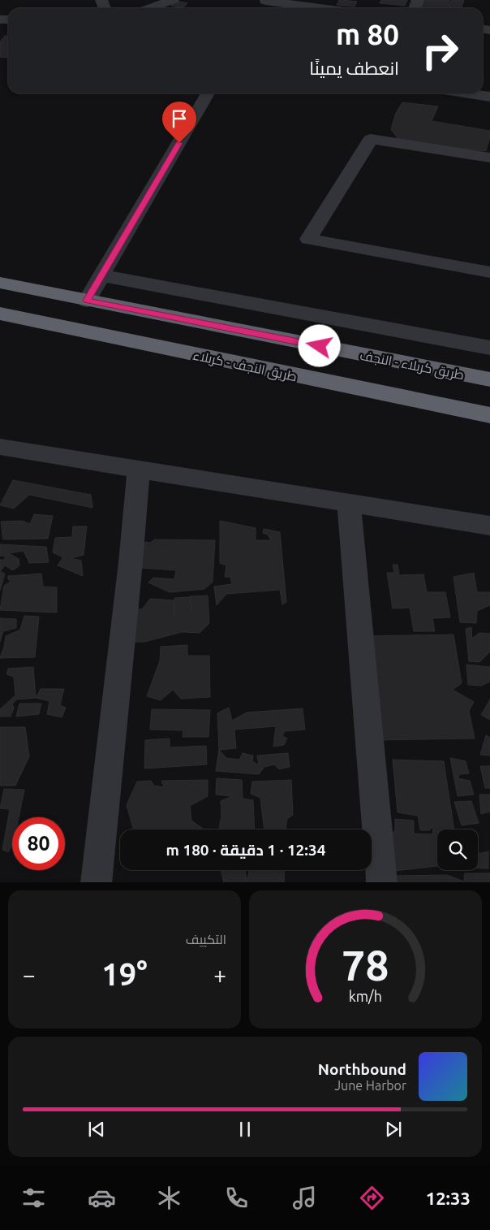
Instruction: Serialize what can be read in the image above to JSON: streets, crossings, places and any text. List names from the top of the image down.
{
  "streets": {
    "highway": ["طريق کربلاء - النجف", "طريق النجف - کربلاء"]
  },
  "page": {
    "turn": ["80 m", "انعطف يمينًا"],
    "limit": "80",
    "trip": "12:34 · 1 دقيقة · 180 m",
    "tile": "التكييف",
    "heat": ["−", "19°", "+"],
    "song": ["Northbound", "June Harbor"],
    "tabs": "12:33",
    "gauge": ["78", "km/h"]
  }
}
